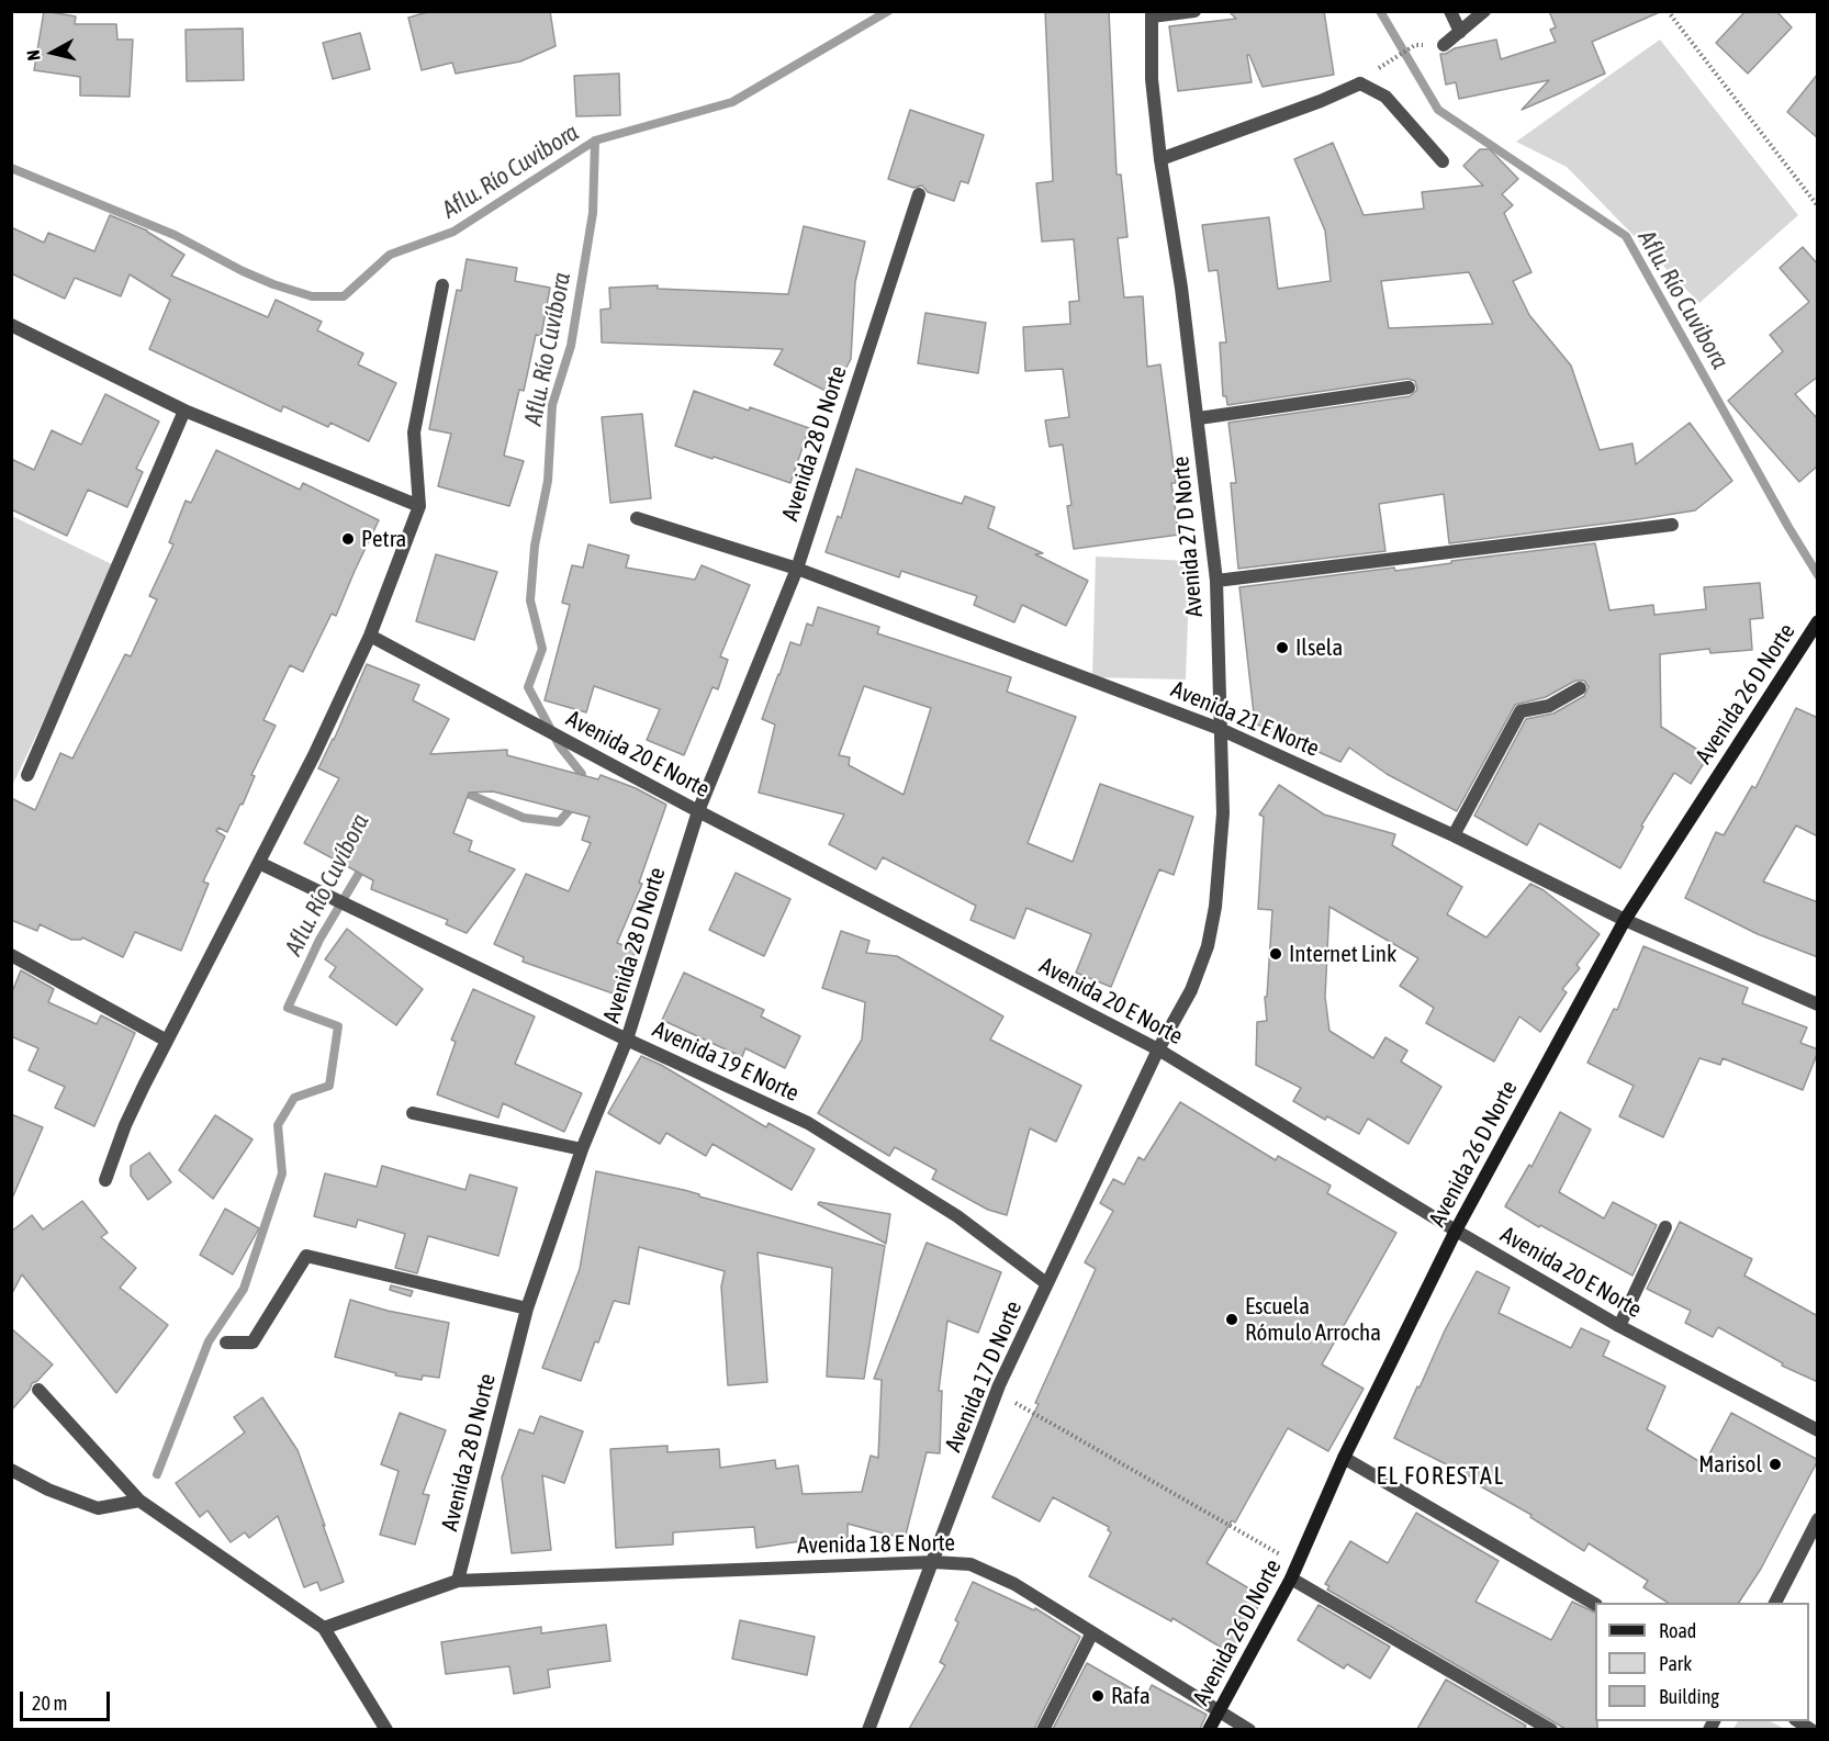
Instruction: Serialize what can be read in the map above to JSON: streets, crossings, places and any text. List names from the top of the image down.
{
  "streets": {
    "street": [
      "Avenida 28 D Norte",
      "Avenida 27 D Norte",
      "Avenida 26 D Norte",
      "Avenida 21 E Norte",
      "Avenida 20 E Norte",
      "Avenida 19 E Norte",
      "Avenida 17 D Norte",
      "Avenida 18 E Norte"
    ]
  },
  "crossings": [
    ["Avenida 28 D Norte", "Avenida 21 E Norte"],
    ["Avenida 28 D Norte", "Avenida 20 E Norte"],
    ["Avenida 28 D Norte", "Avenida 19 E Norte"],
    ["Avenida 28 D Norte", "Avenida 18 E Norte"],
    ["Avenida 27 D Norte", "Avenida 21 E Norte"],
    ["Avenida 27 D Norte", "Avenida 20 E Norte"],
    ["Avenida 27 D Norte", "Avenida 17 D Norte"],
    ["Avenida 26 D Norte", "Avenida 21 E Norte"],
    ["Avenida 26 D Norte", "Avenida 20 E Norte"],
    ["Avenida 26 D Norte", "Avenida 18 E Norte"],
    ["Avenida 20 E Norte", "Avenida 17 D Norte"],
    ["Avenida 19 E Norte", "Avenida 17 D Norte"],
    ["Avenida 17 D Norte", "Avenida 18 E Norte"]
  ],
  "districts": ["EL FORESTAL"],
  "water": ["Aflu. Río Cuvibora", "Aflu. Río Cuvíbora"],
  "places": [
    "Petra",
    "Ilsela",
    "Internet Link",
    "Escuela Rómulo Arrocha",
    "Marisol",
    "Rafa"
  ],
  "legend": ["Road", "Park", "Building"],
  "scale_bar": "20 m",
  "north": "left"
}
